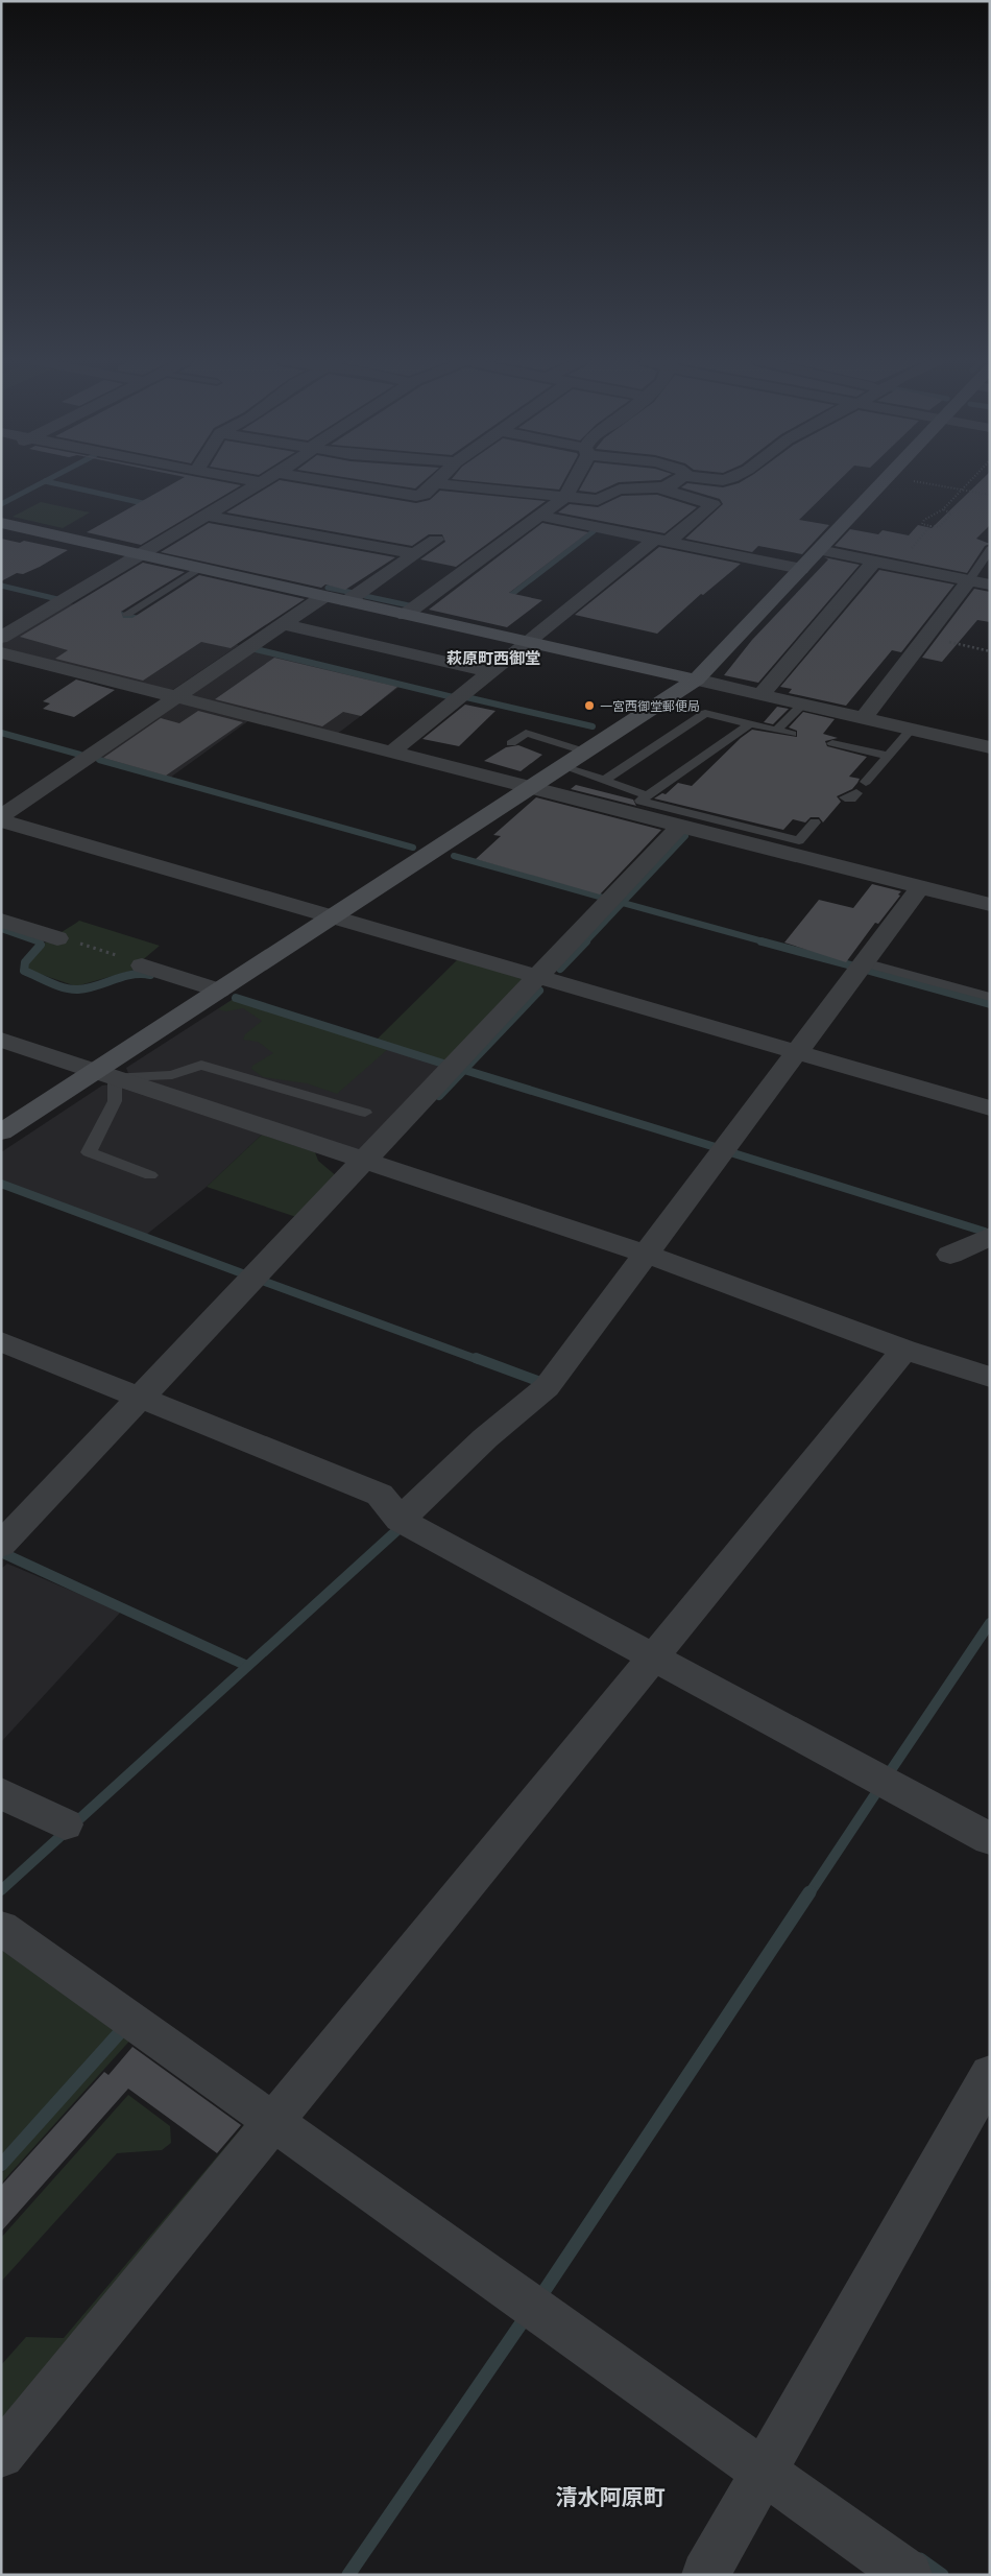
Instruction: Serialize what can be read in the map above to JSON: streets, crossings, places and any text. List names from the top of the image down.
{
  "districts": ["萩原町西御堂", "清水阿原町"],
  "places": ["一宮西御堂郵便局"]
}
